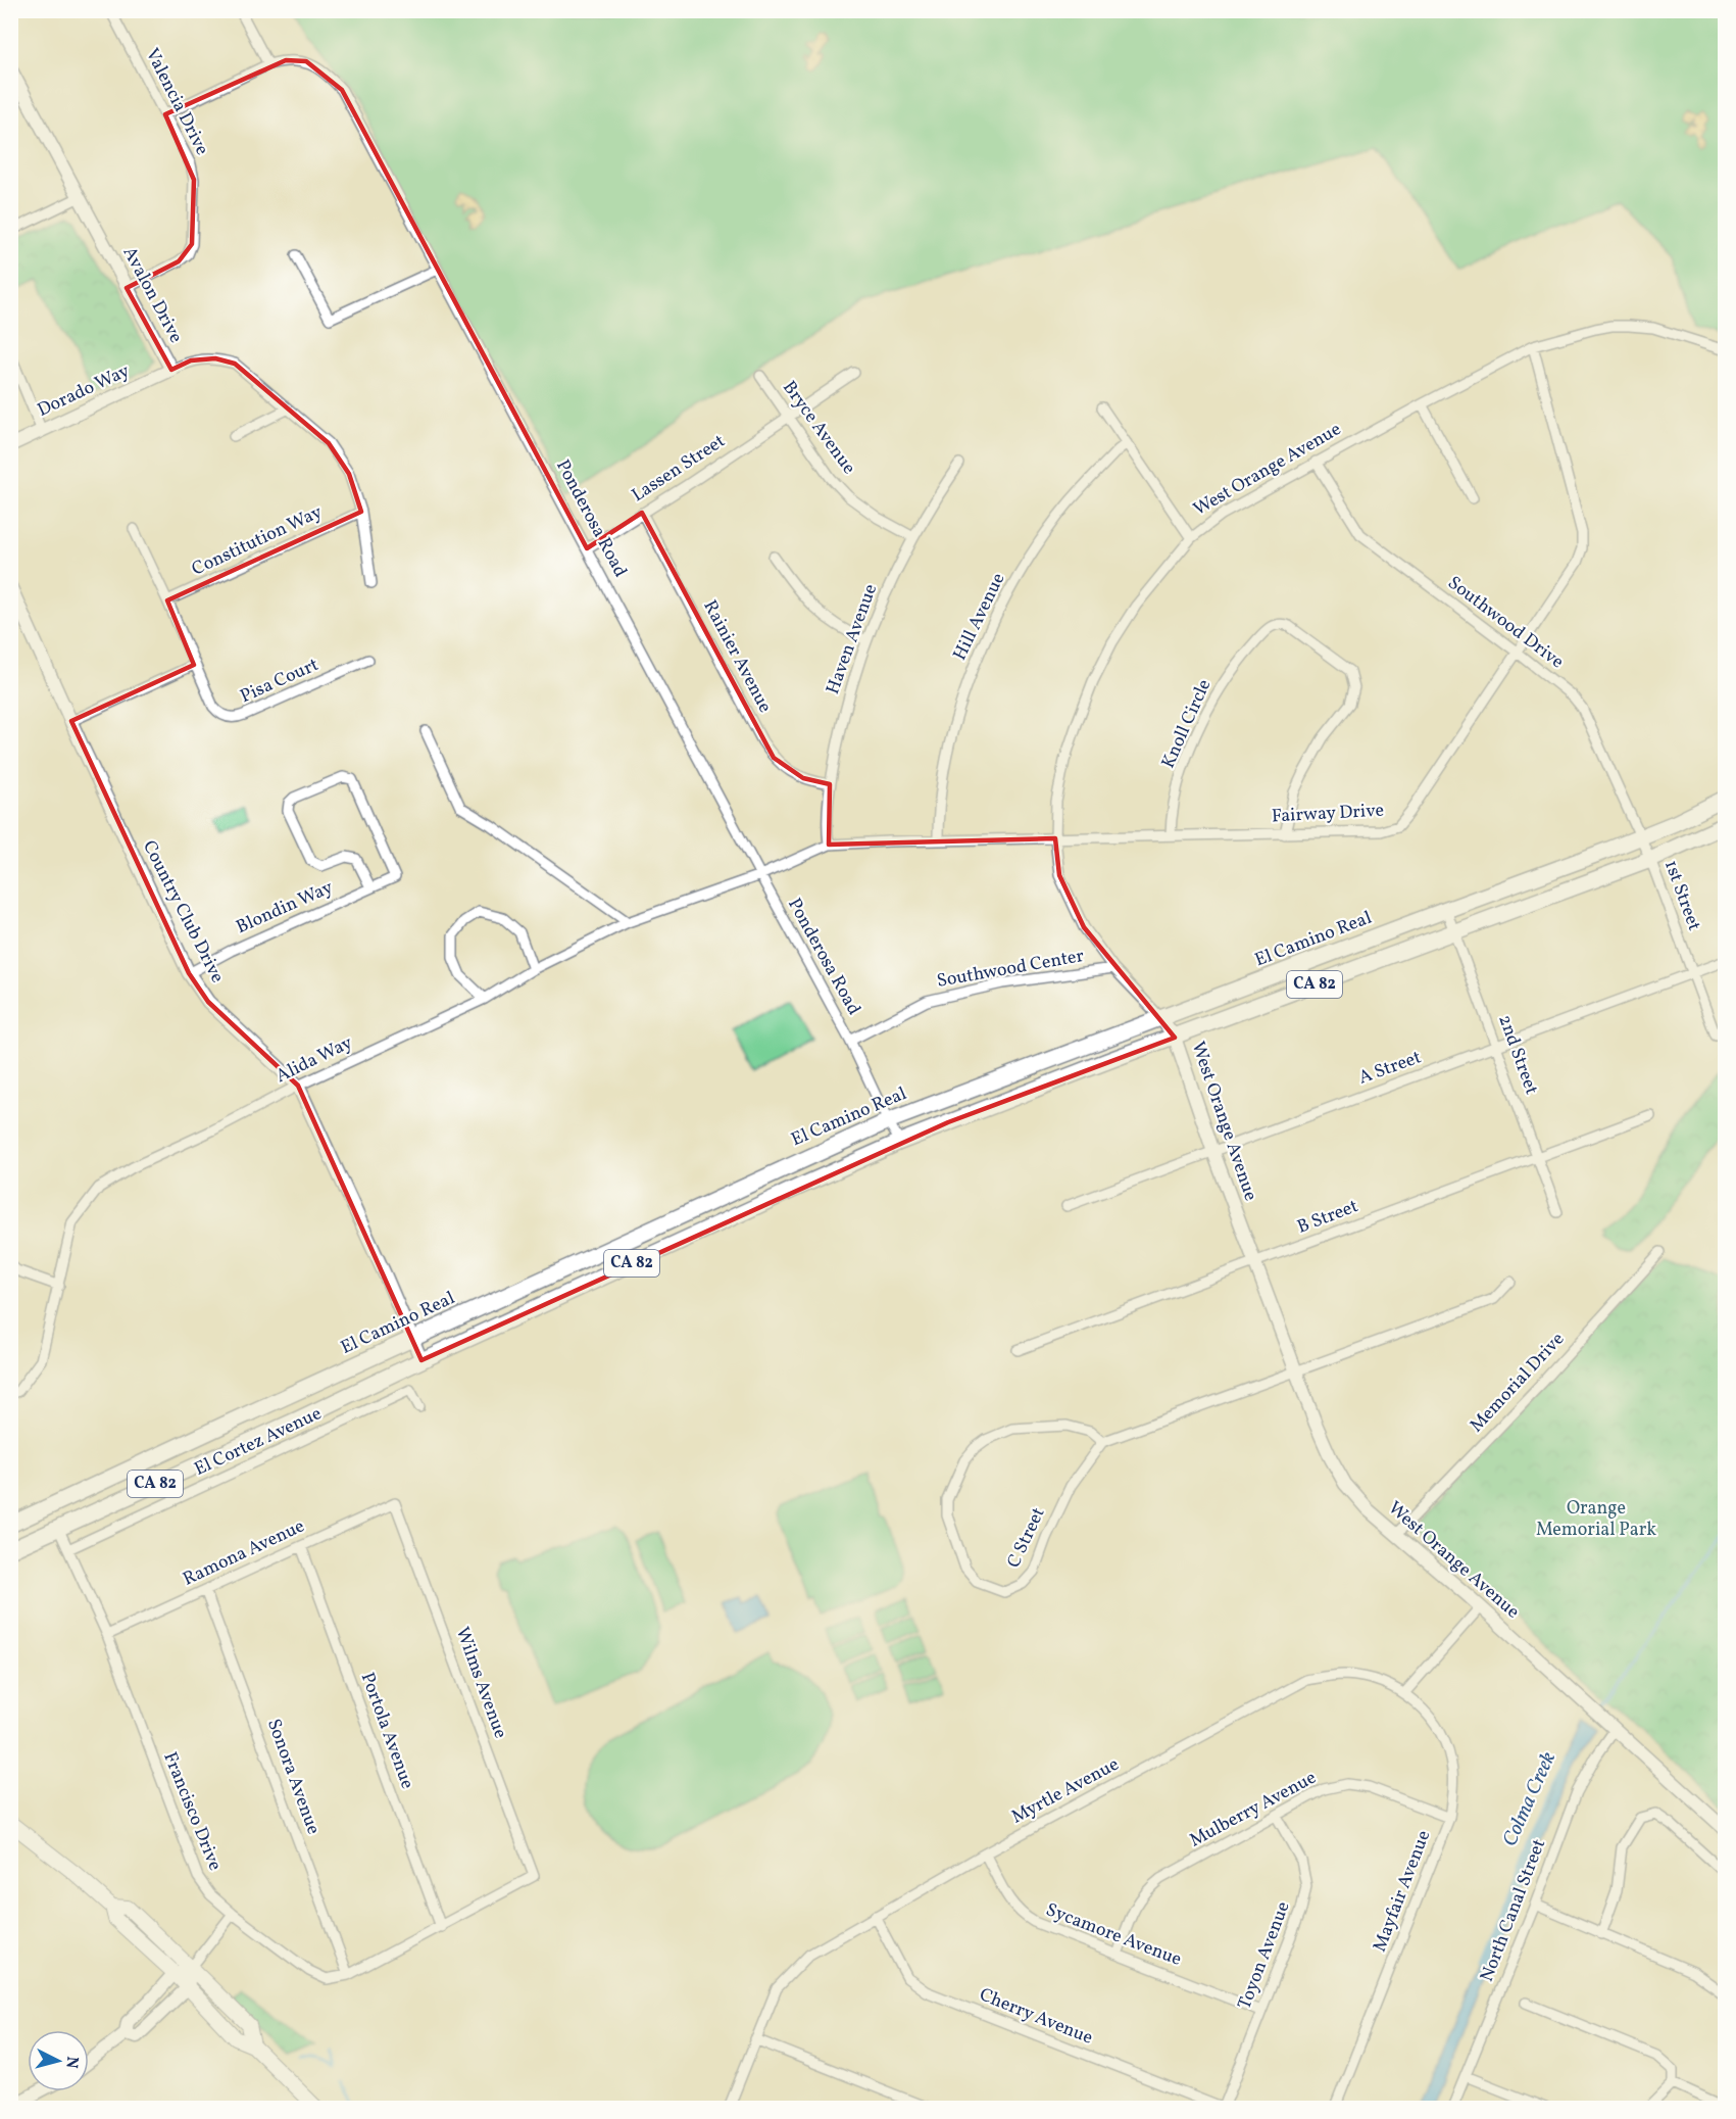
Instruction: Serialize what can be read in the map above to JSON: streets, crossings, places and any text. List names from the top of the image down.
{
  "streets": {
    "main road": ["El Camino Real", "CA 82"],
    "street": [
      "Valencia Drive",
      "Avalon Drive",
      "Dorado Way",
      "Bryce Avenue",
      "Lassen Street",
      "West Orange Avenue",
      "Ponderosa Road",
      "Constitution Way",
      "Hill Avenue",
      "Southwood Drive",
      "Haven Avenue",
      "Rainier Avenue",
      "Pisa Court",
      "Knoll Circle",
      "Fairway Drive",
      "1st Street",
      "Blondin Way",
      "Country Club Drive",
      "Southwood Center",
      "2nd Street",
      "Alida Way",
      "A Street",
      "B Street",
      "Memorial Drive",
      "El Cortez Avenue",
      "C Street",
      "Ramona Avenue",
      "Wilms Avenue",
      "Portola Avenue",
      "Sonora Avenue",
      "Myrtle Avenue",
      "Mulberry Avenue",
      "Francisco Drive",
      "Mayfair Avenue",
      "North Canal Street",
      "Sycamore Avenue",
      "Toyon Avenue",
      "Cherry Avenue"
    ]
  },
  "crossings": [
    ["Valencia Drive", "Avalon Drive"],
    ["Valencia Drive", "Ponderosa Road"],
    ["Avalon Drive", "Dorado Way"],
    ["Avalon Drive", "Constitution Way"],
    ["Bryce Avenue", "Lassen Street"],
    ["Bryce Avenue", "Haven Avenue"],
    ["Lassen Street", "Ponderosa Road"],
    ["Lassen Street", "Rainier Avenue"],
    ["West Orange Avenue", "Southwood Drive"],
    ["West Orange Avenue", "Fairway Drive"],
    ["West Orange Avenue", "El Camino Real"],
    ["West Orange Avenue", "Southwood Center"],
    ["West Orange Avenue", "CA 82"],
    ["West Orange Avenue", "A Street"],
    ["West Orange Avenue", "B Street"],
    ["West Orange Avenue", "Memorial Drive"],
    ["West Orange Avenue", "North Canal Street"],
    ["Ponderosa Road", "Fairway Drive"],
    ["Ponderosa Road", "El Camino Real"],
    ["Ponderosa Road", "Southwood Center"],
    ["Ponderosa Road", "CA 82"],
    ["Ponderosa Road", "Alida Way"],
    ["Constitution Way", "Pisa Court"],
    ["Hill Avenue", "Fairway Drive"],
    ["Southwood Drive", "Fairway Drive"],
    ["Southwood Drive", "1st Street"],
    ["Southwood Drive", "El Camino Real"],
    ["Haven Avenue", "Rainier Avenue"],
    ["Haven Avenue", "Fairway Drive"],
    ["Knoll Circle", "Fairway Drive"],
    ["Fairway Drive", "Alida Way"],
    ["1st Street", "El Camino Real"],
    ["1st Street", "CA 82"],
    ["1st Street", "A Street"],
    ["Blondin Way", "Country Club Drive"],
    ["Country Club Drive", "El Camino Real"],
    ["Country Club Drive", "CA 82"],
    ["Country Club Drive", "Alida Way"],
    ["El Camino Real", "2nd Street"],
    ["CA 82", "2nd Street"],
    ["CA 82", "Francisco Drive"],
    ["2nd Street", "A Street"],
    ["2nd Street", "B Street"],
    ["El Cortez Avenue", "Francisco Drive"],
    ["Ramona Avenue", "Wilms Avenue"],
    ["Ramona Avenue", "Portola Avenue"],
    ["Ramona Avenue", "Sonora Avenue"],
    ["Ramona Avenue", "Francisco Drive"],
    ["Wilms Avenue", "Francisco Drive"],
    ["Portola Avenue", "Francisco Drive"],
    ["Sonora Avenue", "Francisco Drive"],
    ["Myrtle Avenue", "Mayfair Avenue"],
    ["Myrtle Avenue", "Sycamore Avenue"],
    ["Myrtle Avenue", "Cherry Avenue"],
    ["Mulberry Avenue", "Mayfair Avenue"],
    ["Mulberry Avenue", "Sycamore Avenue"],
    ["Mulberry Avenue", "Toyon Avenue"],
    ["Sycamore Avenue", "Toyon Avenue"],
    ["Toyon Avenue", "Cherry Avenue"]
  ],
  "water": ["Colma Creek"],
  "parks": ["Orange Memorial Park"],
  "north": "right"
}
